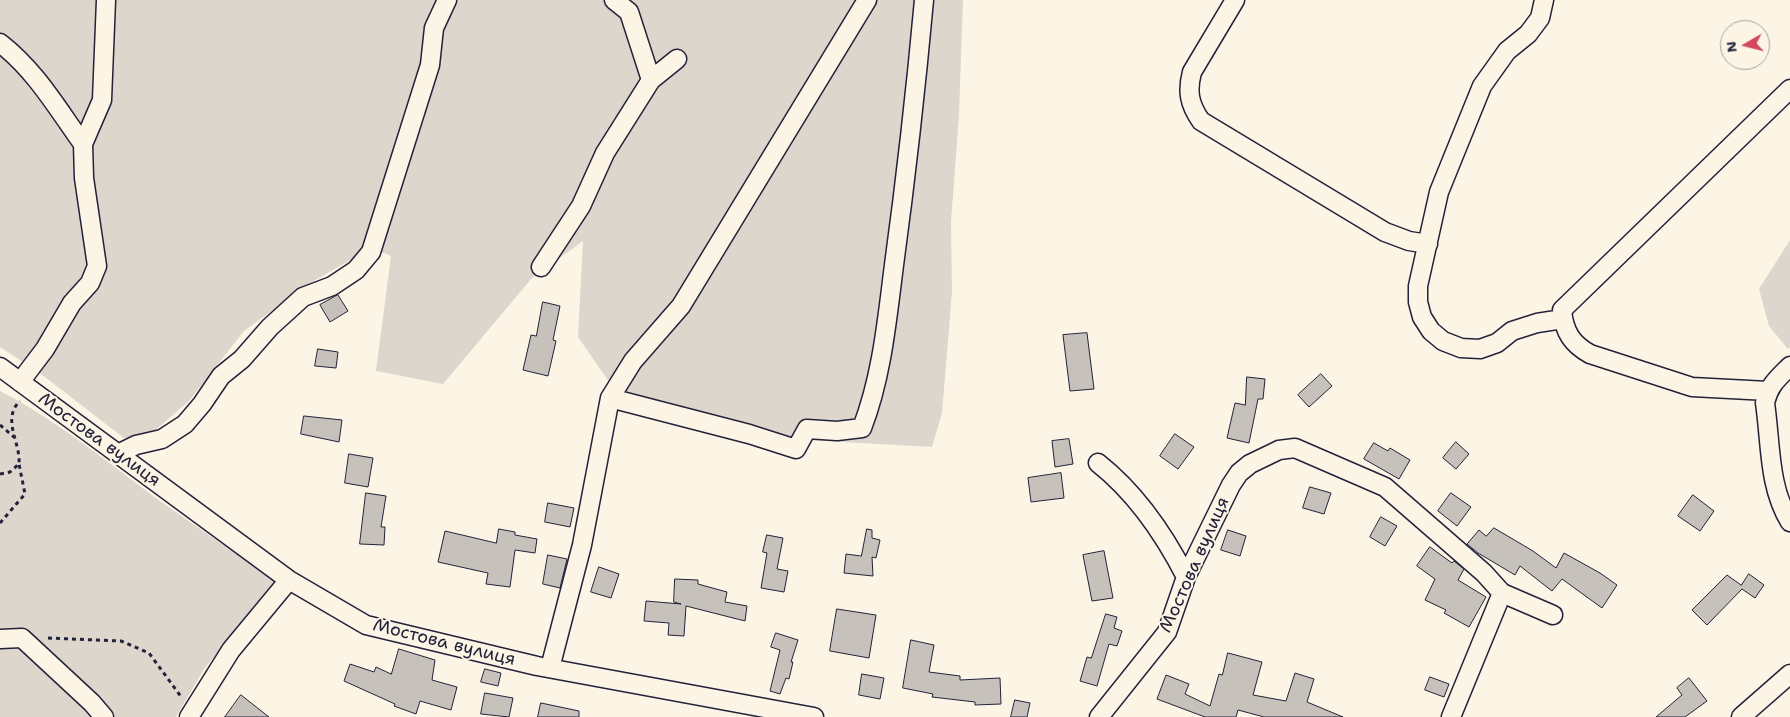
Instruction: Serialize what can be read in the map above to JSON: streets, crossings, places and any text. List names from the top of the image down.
{
  "streets": {
    "street": ["Мостова вулиця"]
  },
  "north": "left"
}
